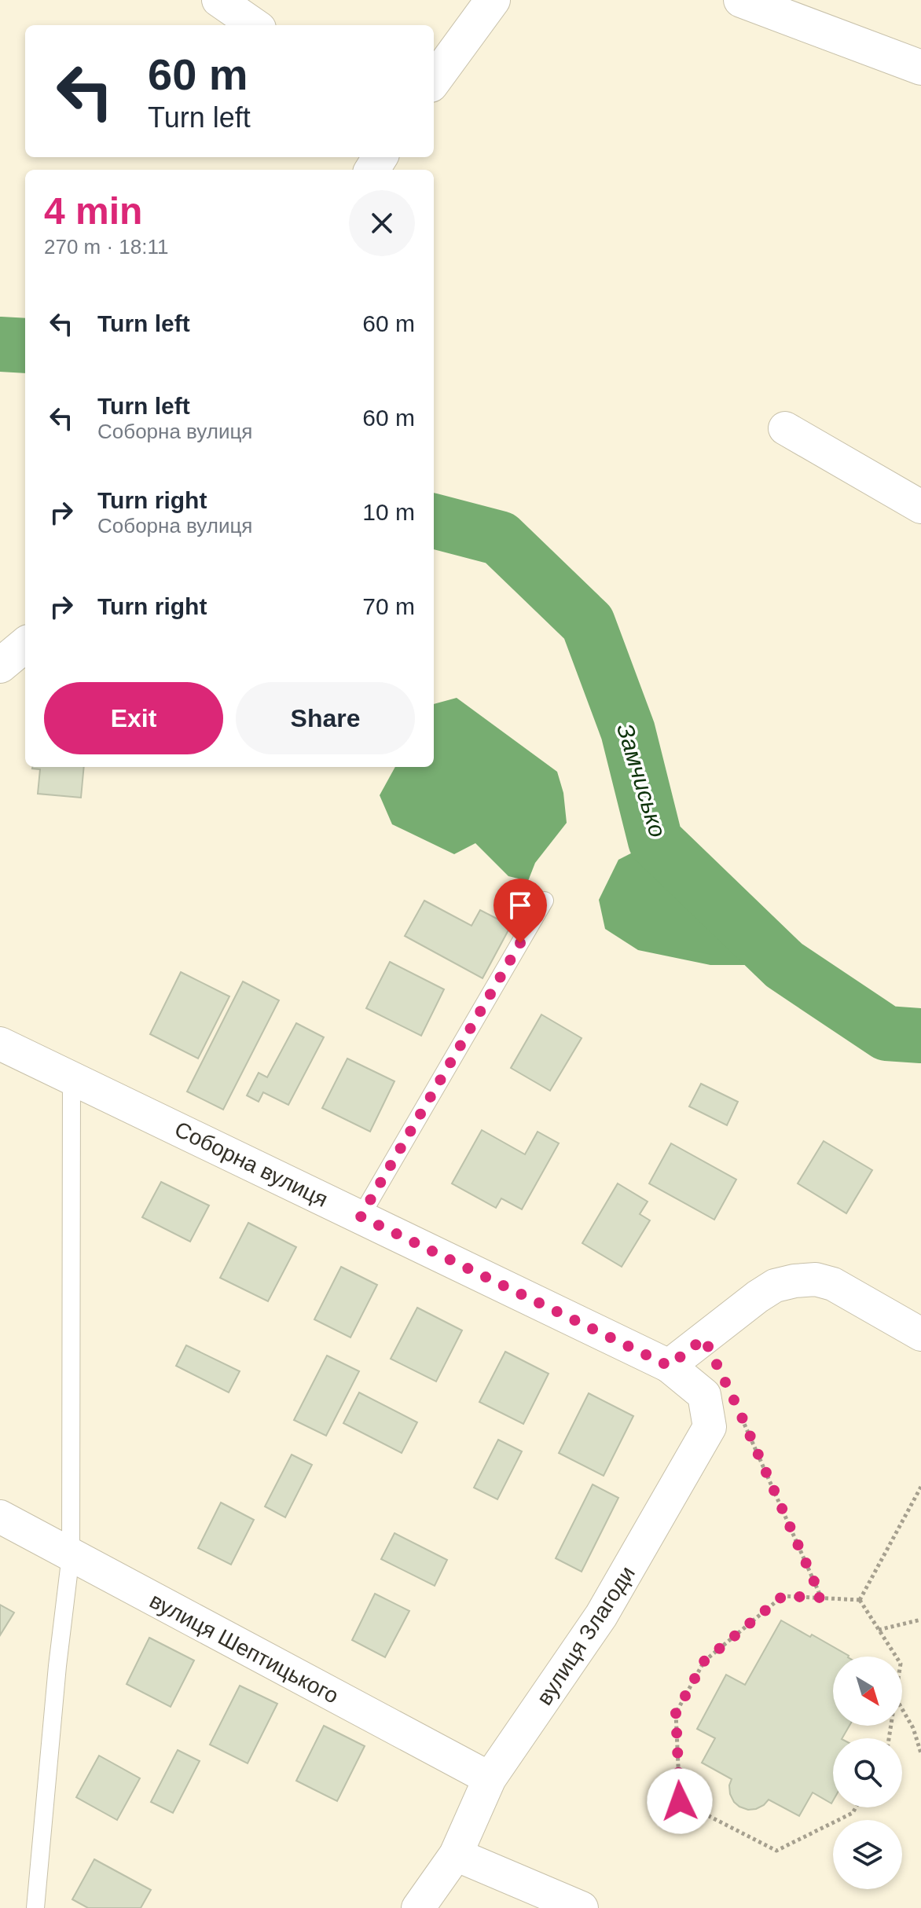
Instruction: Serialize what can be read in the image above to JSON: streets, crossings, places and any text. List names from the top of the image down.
{
  "streets": {
    "street": ["Соборна вулиця", "вулиця Злагоди", "вулиця Шептицького"]
  },
  "crossings": [
    ["Соборна вулиця", "вулиця Злагоди"],
    ["вулиця Злагоди", "вулиця Шептицького"]
  ],
  "water": ["Замчисько"],
  "north": "bottom right",
  "page": {
    "turn": ["60 m", "Turn left"],
    "heading": ["4 min", "270 m · 18:11"],
    "list": [
      {
        "name": "Turn left",
        "value": "60 m"
      },
      {
        "name": "Turn left",
        "note": "Соборна вулиця",
        "value": "60 m"
      },
      {
        "name": "Turn right",
        "note": "Соборна вулиця",
        "value": "10 m"
      },
      {
        "name": "Turn right",
        "value": "70 m"
      }
    ],
    "buttons": ["Exit", "Share"]
  }
}
